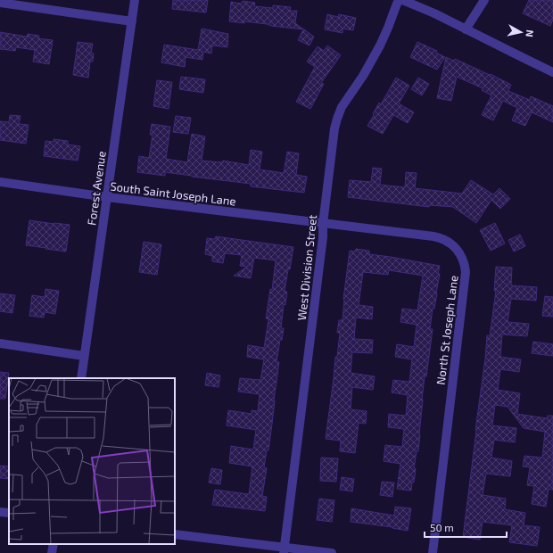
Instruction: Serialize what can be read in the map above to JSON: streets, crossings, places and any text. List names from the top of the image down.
{
  "streets": {
    "street": [
      "Forest Avenue",
      "South Saint Joseph Lane",
      "West Division Street",
      "North St Joseph Lane"
    ]
  },
  "crossings": [
    ["Forest Avenue", "South Saint Joseph Lane"],
    ["South Saint Joseph Lane", "West Division Street"],
    ["South Saint Joseph Lane", "North St Joseph Lane"],
    ["West Division Street", "North St Joseph Lane"]
  ],
  "scale_bar": "50 m",
  "north": "right"
}
